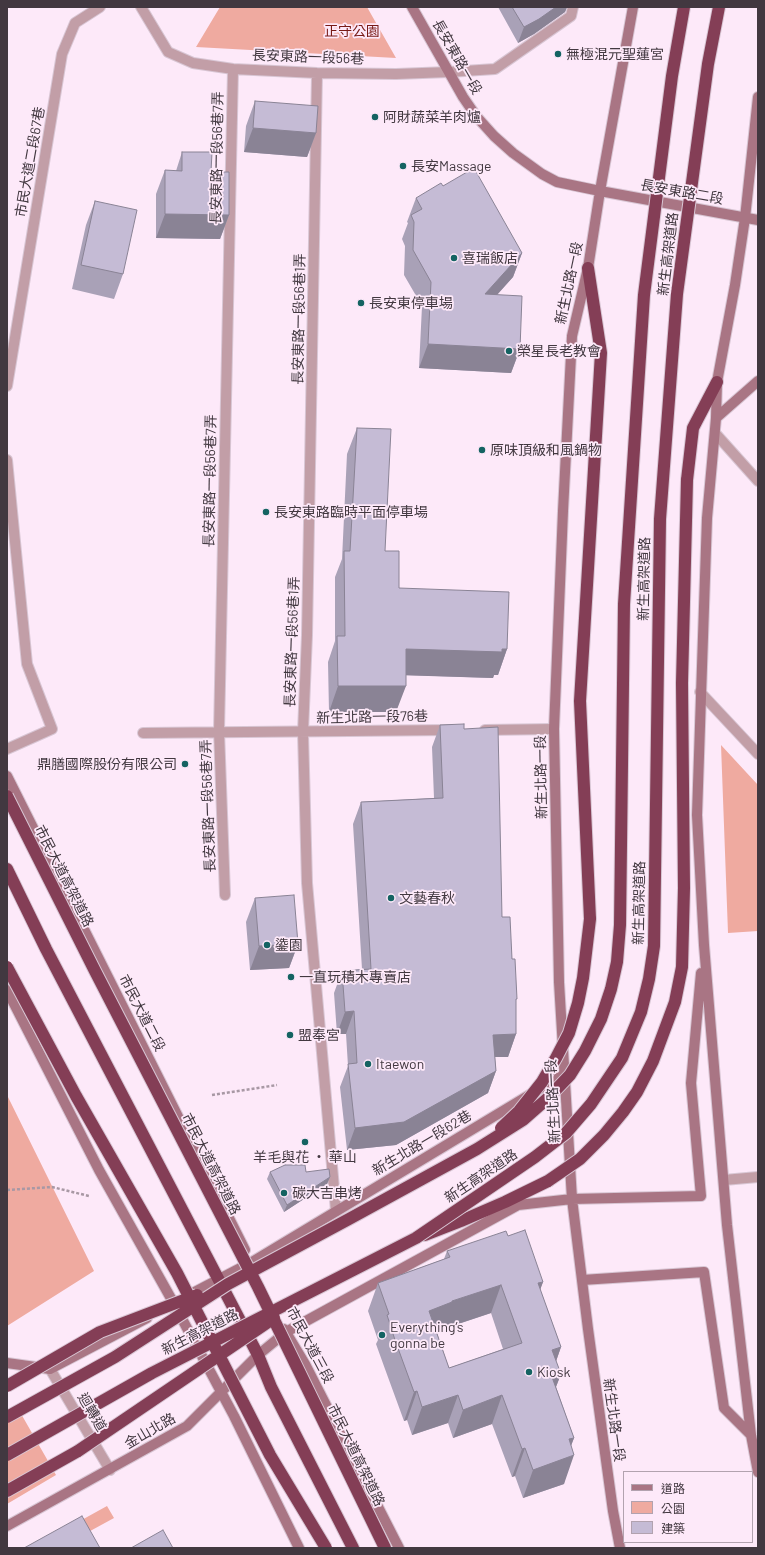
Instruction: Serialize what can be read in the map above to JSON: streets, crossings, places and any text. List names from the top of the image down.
{
  "streets": {
    "highway": ["新生高架道路", "市民大道高架道路"],
    "street": [
      "長安東路一段56巷",
      "長安東路一段",
      "長安東路一段56巷7弄",
      "市民大道二段67巷",
      "長安東路二段",
      "新生北路一段",
      "長安東路一段56巷1弄",
      "新生北路一段76巷",
      "市民大道二段",
      "新生北路一段62巷",
      "市民大道三段",
      "迴轉道",
      "金山北路"
    ]
  },
  "crossings": [
    ["長安東路一段56巷", "長安東路一段"],
    ["長安東路一段56巷", "長安東路一段56巷7弄"],
    ["長安東路一段56巷", "長安東路一段56巷1弄"],
    ["長安東路一段", "長安東路二段"],
    ["長安東路一段", "新生北路一段"],
    ["長安東路一段56巷7弄", "新生北路一段76巷"],
    ["長安東路二段", "新生北路一段"],
    ["新生北路一段", "新生北路一段62巷"],
    ["長安東路一段56巷1弄", "新生北路一段76巷"],
    ["長安東路一段56巷1弄", "新生北路一段62巷"],
    ["市民大道二段", "新生北路一段62巷"],
    ["市民大道二段", "市民大道三段"],
    ["新生北路一段62巷", "市民大道三段"],
    ["市民大道三段", "金山北路"],
    ["迴轉道", "金山北路"]
  ],
  "parks": ["正守公園"],
  "places": [
    "無極混元聖蓮宮",
    "阿財蔬菜羊肉爐",
    "長安Massage",
    "喜瑞飯店",
    "長安東停車場",
    "榮星長老教會",
    "原味頂級和風鍋物",
    "長安東路臨時平面停車場",
    "鼎膳國際股份有限公司",
    "文藝春秋",
    "鍌園",
    "一直玩積木專賣店",
    "盟奉宮",
    "Itaewon",
    "羊毛與花 ‧ 華山",
    "碳大吉串烤",
    "Everything’s gonna be",
    "Kiosk"
  ],
  "legend": ["道路", "公園", "建築"]
}
